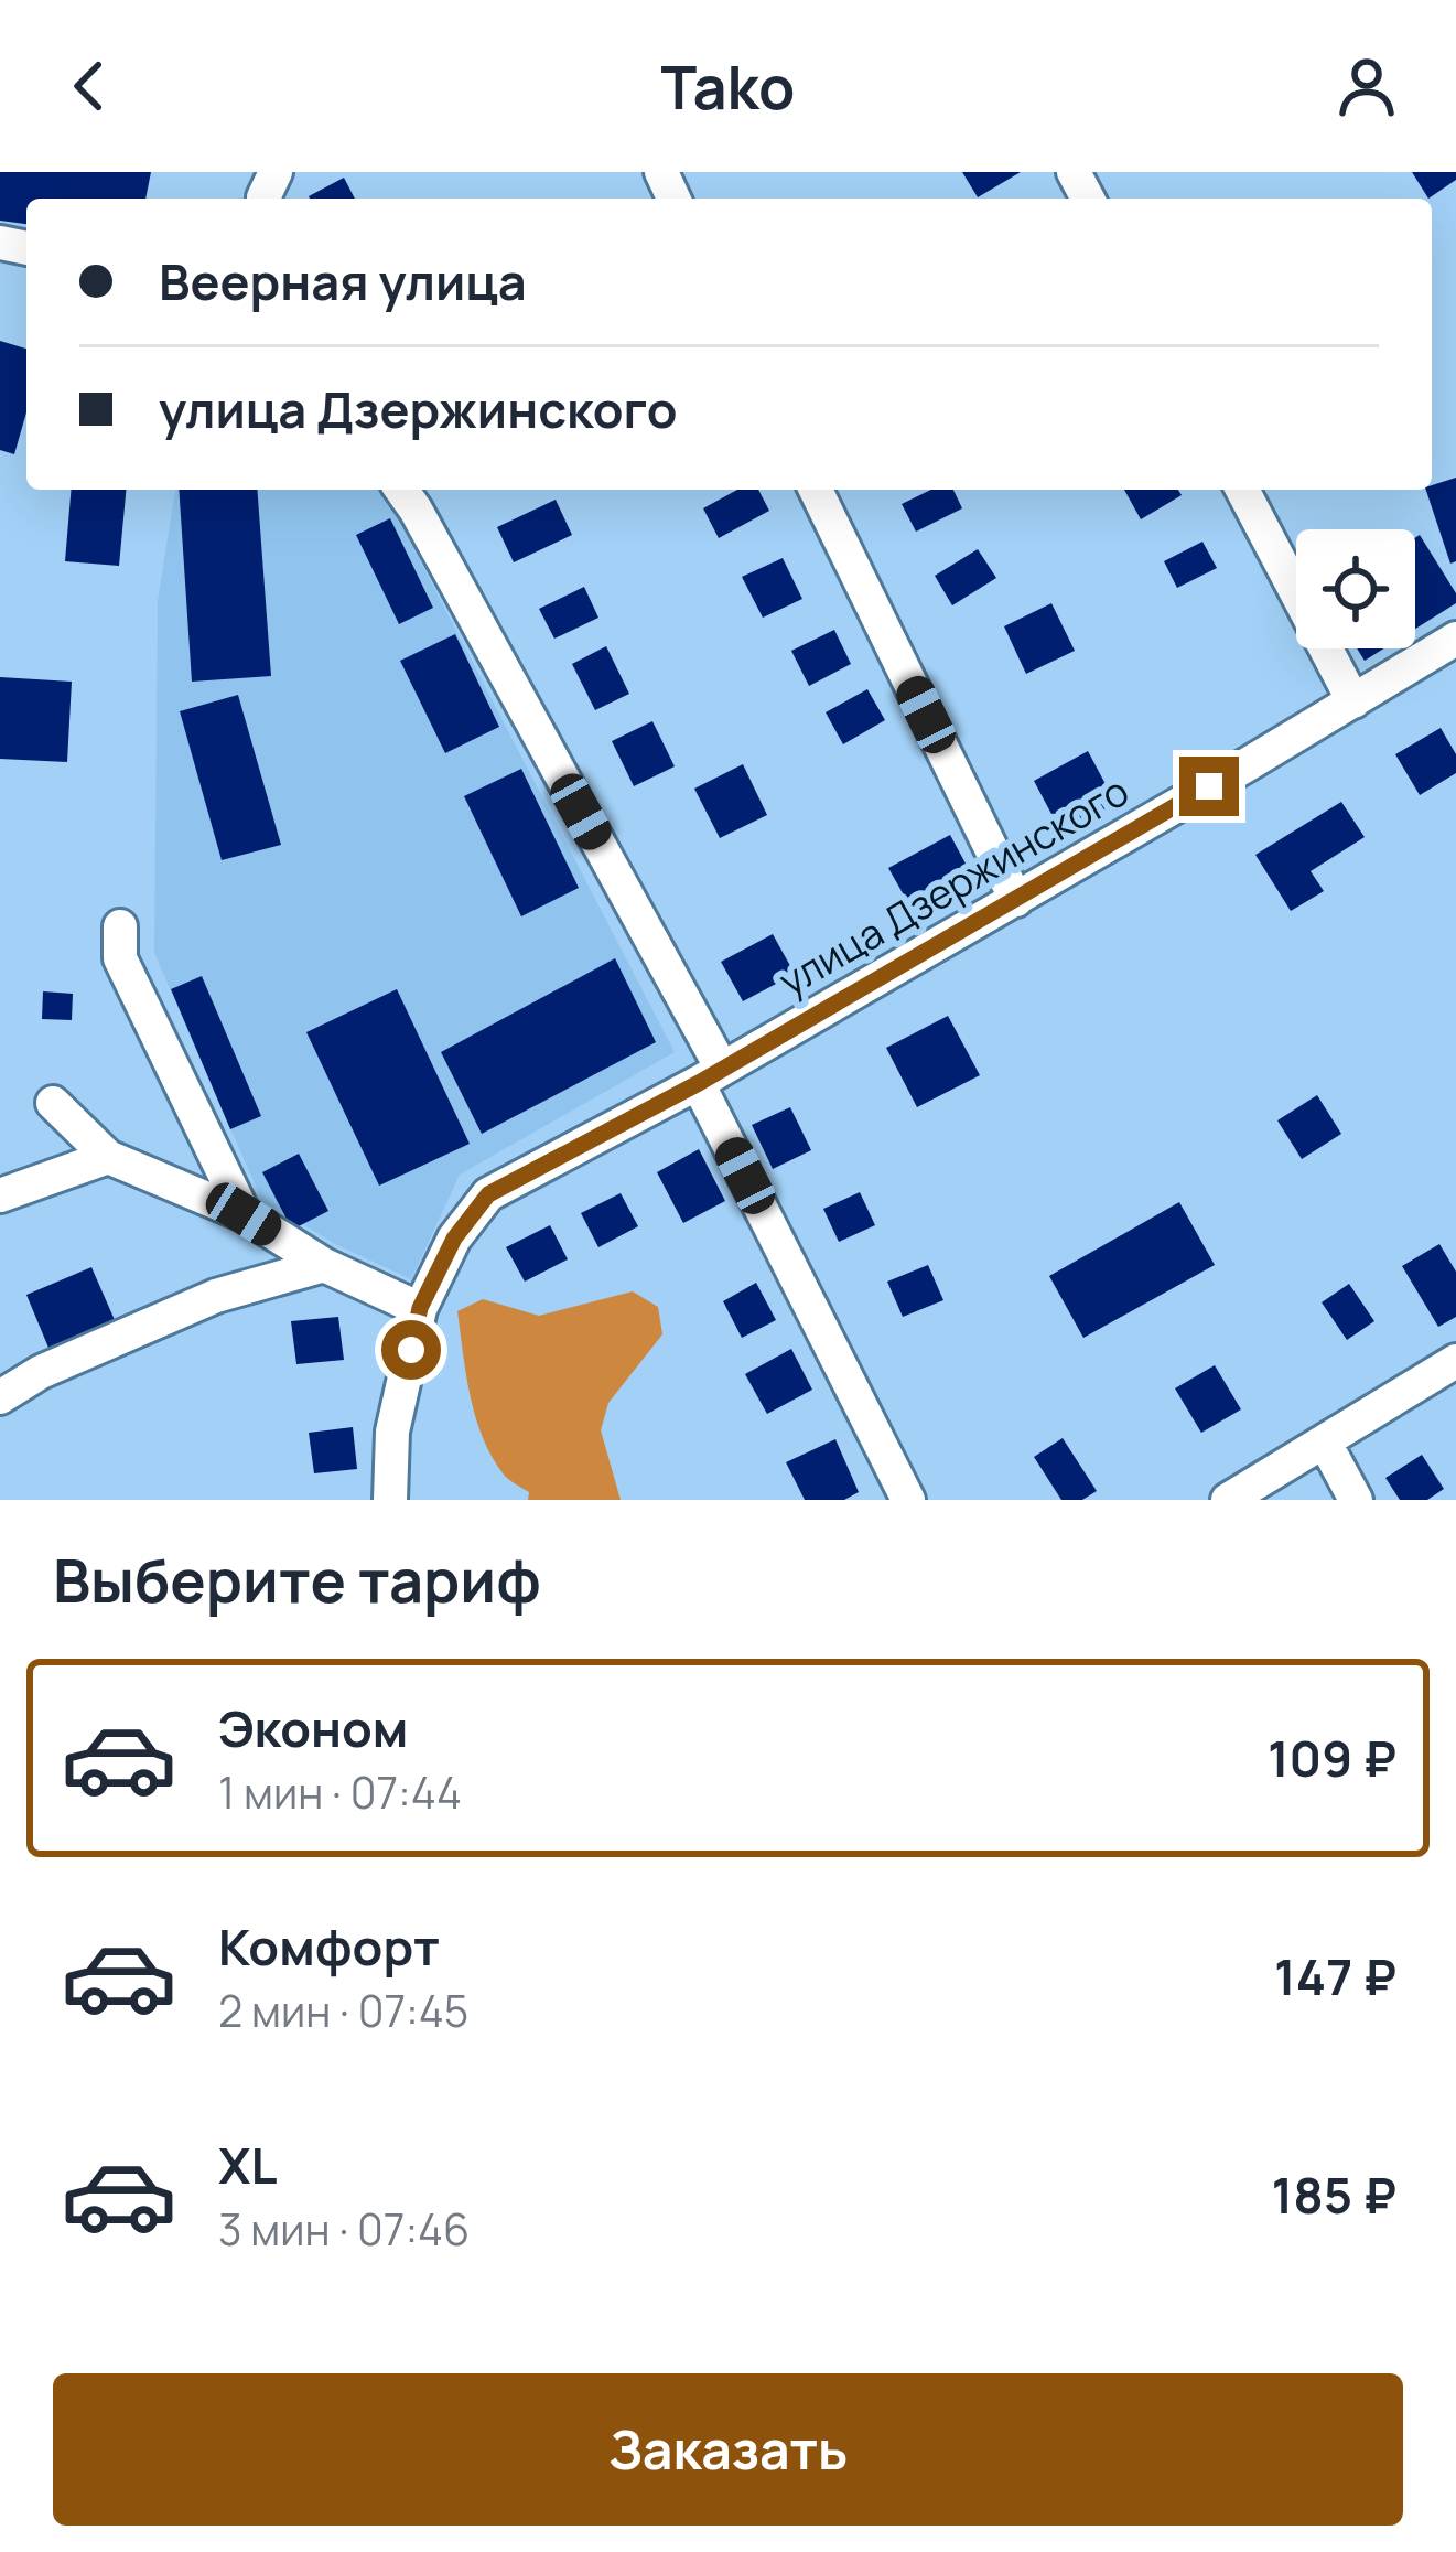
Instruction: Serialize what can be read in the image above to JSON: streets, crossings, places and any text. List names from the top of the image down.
{
  "streets": {
    "street": ["улица Дзержинского"]
  },
  "page": {
    "header": "Tako",
    "banner": ["Веерная улица", "улица Дзержинского"],
    "heading": "Выберите тариф",
    "list": [
      {
        "name": "Эконом",
        "note": "1 мин · 07:44",
        "value": "109 ₽"
      },
      {
        "name": "Комфорт",
        "note": "2 мин · 07:45",
        "value": "147 ₽"
      },
      {
        "name": "XL",
        "note": "3 мин · 07:46",
        "value": "185 ₽"
      }
    ],
    "buttons": "Заказать"
  }
}
